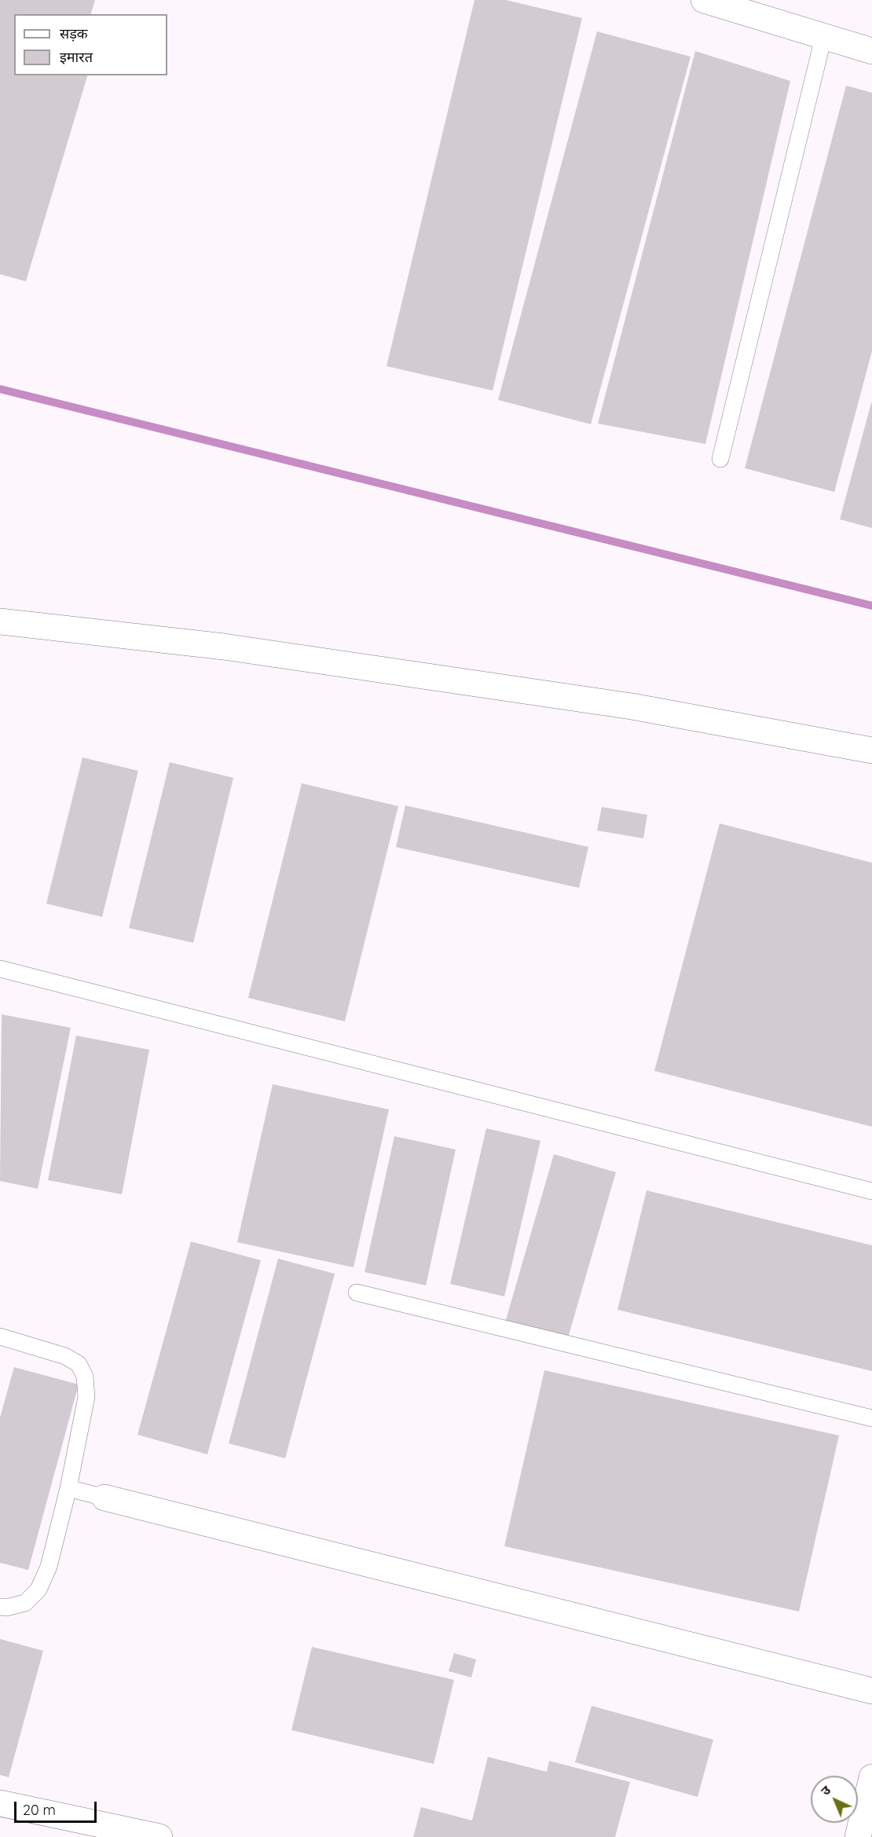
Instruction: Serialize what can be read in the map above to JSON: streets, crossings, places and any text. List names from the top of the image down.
{
  "legend": ["सड़क", "इमारत"],
  "scale_bar": "20 m",
  "north": "top left"
}
